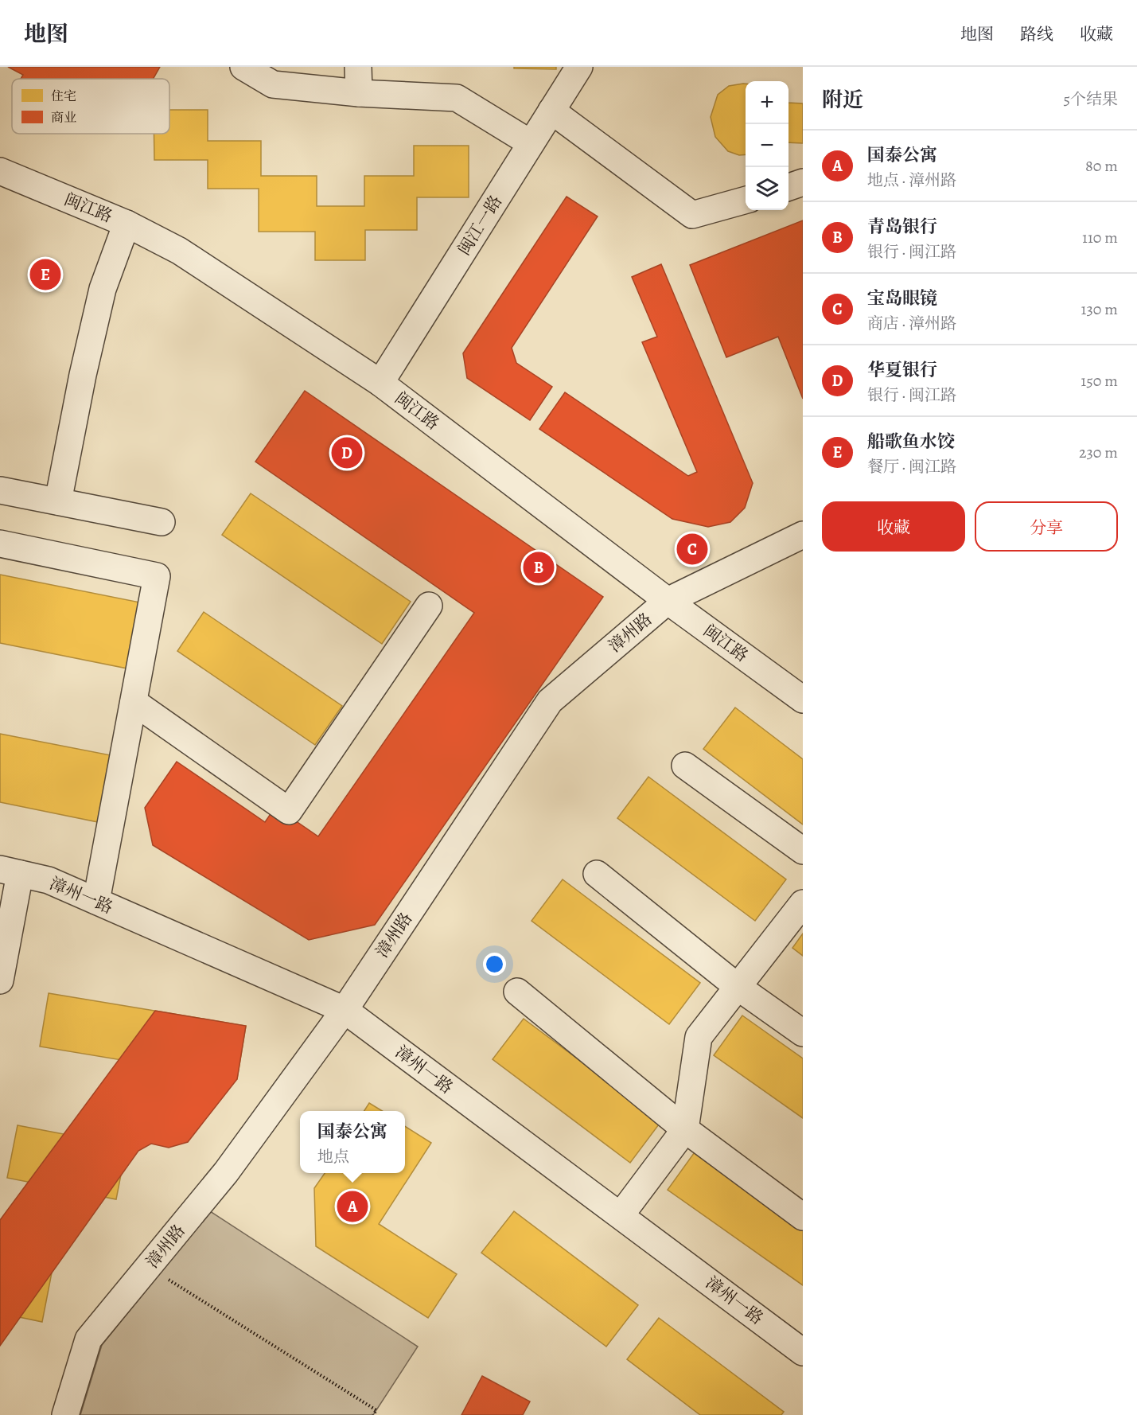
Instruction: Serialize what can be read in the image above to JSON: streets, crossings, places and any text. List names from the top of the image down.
{
  "streets": {
    "street": [
      "闽江路",
      "闽江一路",
      "漳州路",
      "漳州一路"
    ]
  },
  "crossings": [
    ["闽江路", "闽江一路"],
    ["闽江路", "漳州路"],
    ["漳州路", "漳州一路"]
  ],
  "legend": ["住宅", "商业"],
  "page": {
    "header": "地图",
    "nav": ["地图", "路线", "收藏"],
    "heading": ["附近", "5个结果"],
    "map_buttons": ["+", "−"],
    "list": [
      {
        "mark": "A",
        "name": "国泰公寓",
        "note": "地点 · 漳州路",
        "value": "80 m"
      },
      {
        "mark": "B",
        "name": "青岛银行",
        "note": "银行 · 闽江路",
        "value": "110 m"
      },
      {
        "mark": "C",
        "name": "宝岛眼镜",
        "note": "商店 · 漳州路",
        "value": "130 m"
      },
      {
        "mark": "D",
        "name": "华夏银行",
        "note": "银行 · 闽江路",
        "value": "150 m"
      },
      {
        "mark": "E",
        "name": "船歌鱼水饺",
        "note": "餐厅 · 闽江路",
        "value": "230 m"
      }
    ],
    "pins": [
      "E",
      "D",
      "C",
      "B",
      "A"
    ],
    "buttons": ["收藏", "分享"],
    "popup": ["国泰公寓", "地点"]
  }
}
